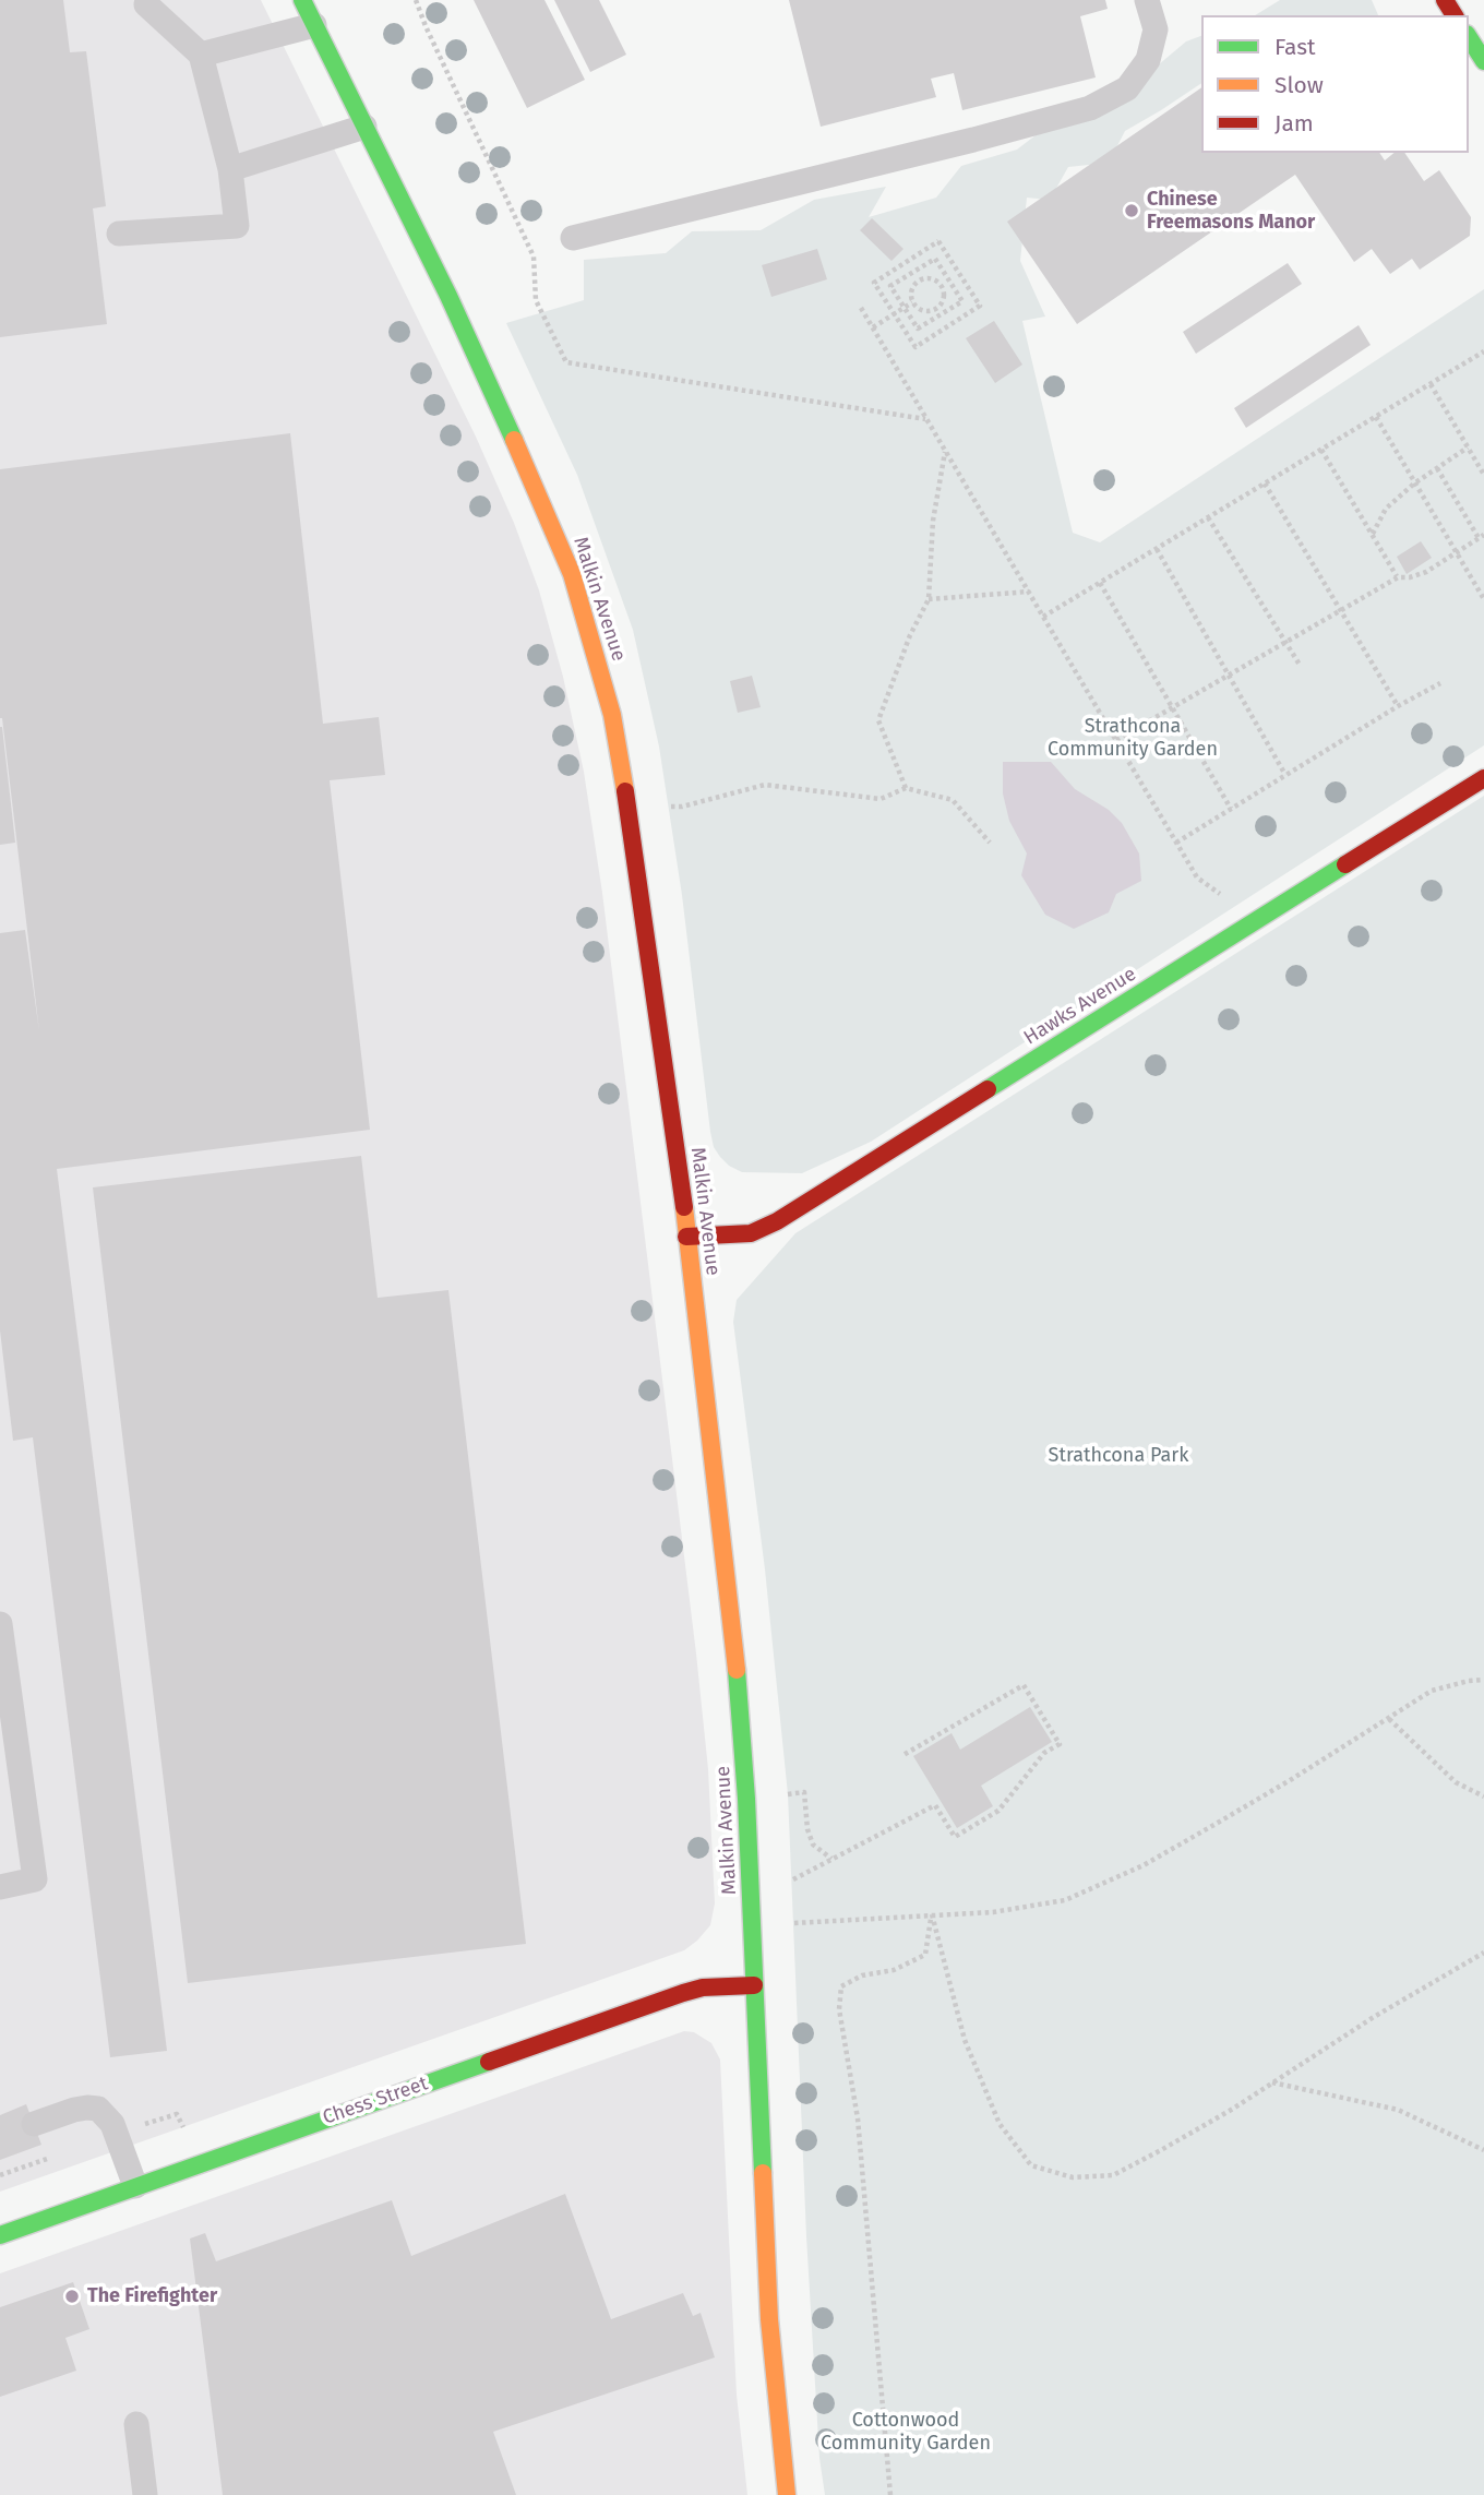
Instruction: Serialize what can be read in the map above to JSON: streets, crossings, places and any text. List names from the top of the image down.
{
  "streets": {
    "street": ["Malkin Avenue", "Hawks Avenue", "Chess Street"]
  },
  "crossings": [
    ["Malkin Avenue", "Hawks Avenue"],
    ["Malkin Avenue", "Chess Street"]
  ],
  "parks": ["Strathcona Community Garden", "Strathcona Park", "Cottonwood Community Garden"],
  "places": ["Chinese Freemasons Manor", "The Firefighter"],
  "legend": ["Fast", "Slow", "Jam"]
}
